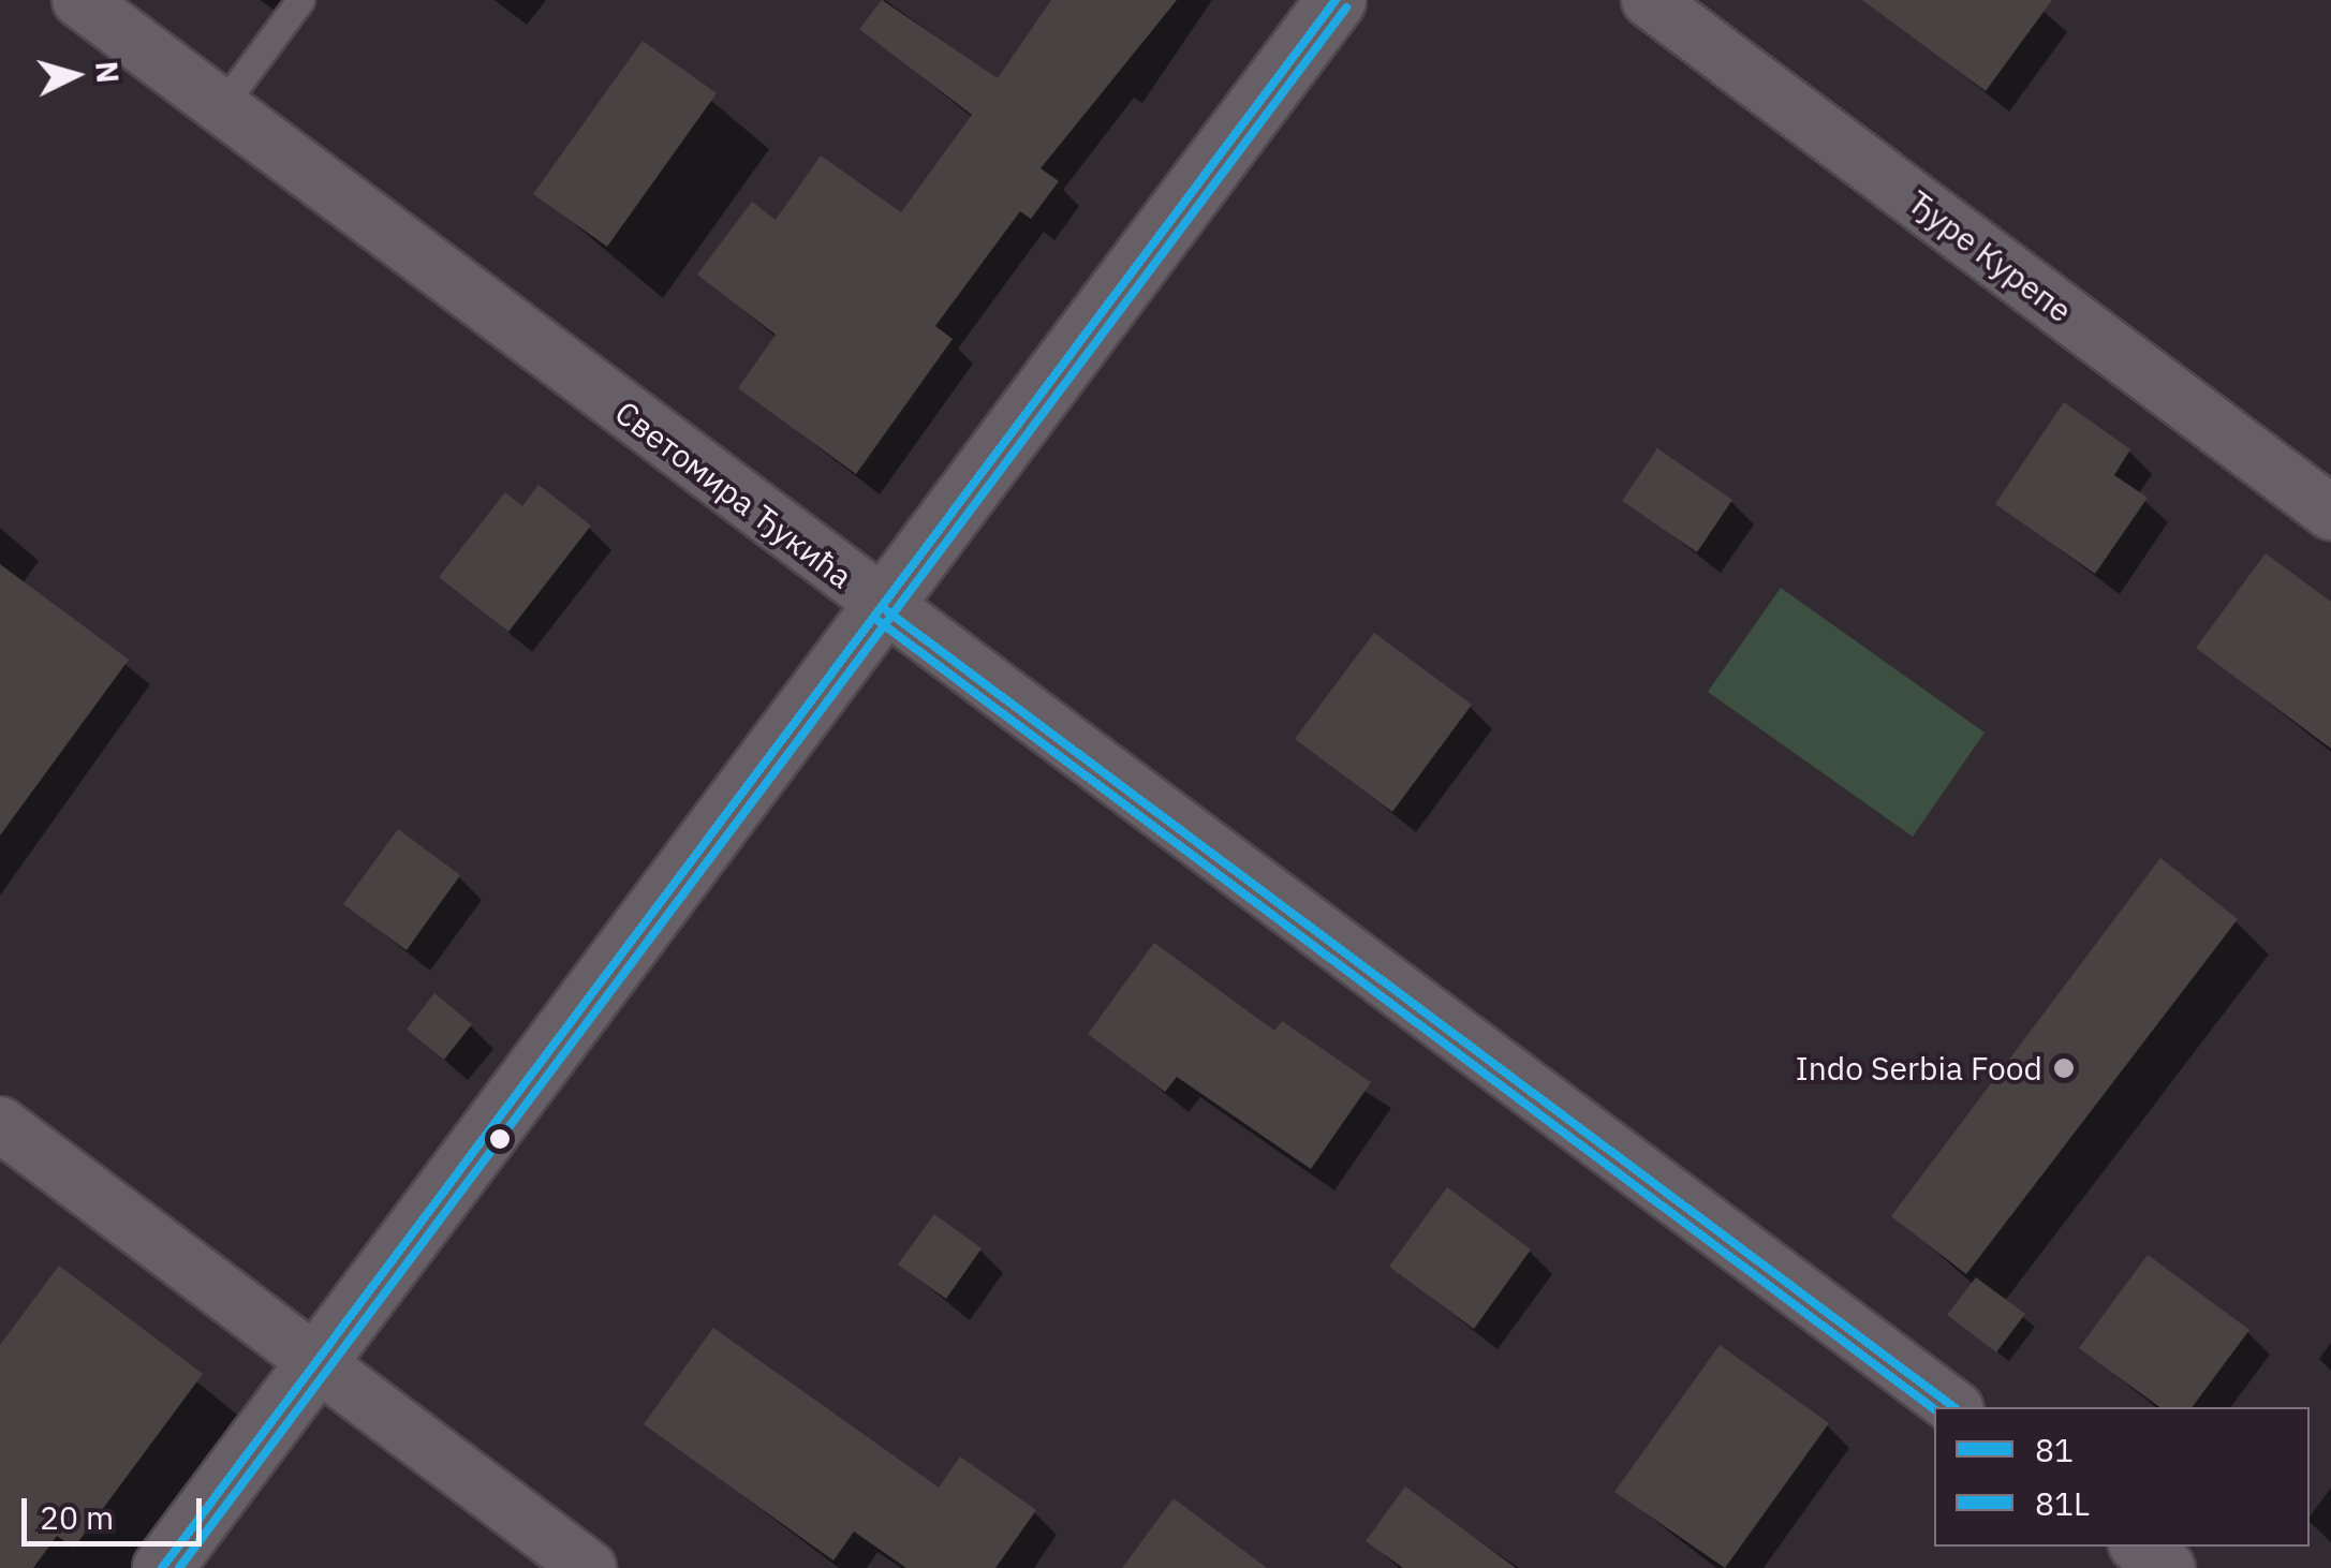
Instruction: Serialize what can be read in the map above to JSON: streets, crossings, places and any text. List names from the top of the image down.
{
  "streets": {
    "street": ["Ђуре Курепе", "Светомира Ђукића"]
  },
  "places": ["Indo Serbia Food"],
  "lines": ["transit line 81", "transit line 81L"],
  "legend": ["81", "81L"],
  "scale_bar": "20 m",
  "north": "right"
}
